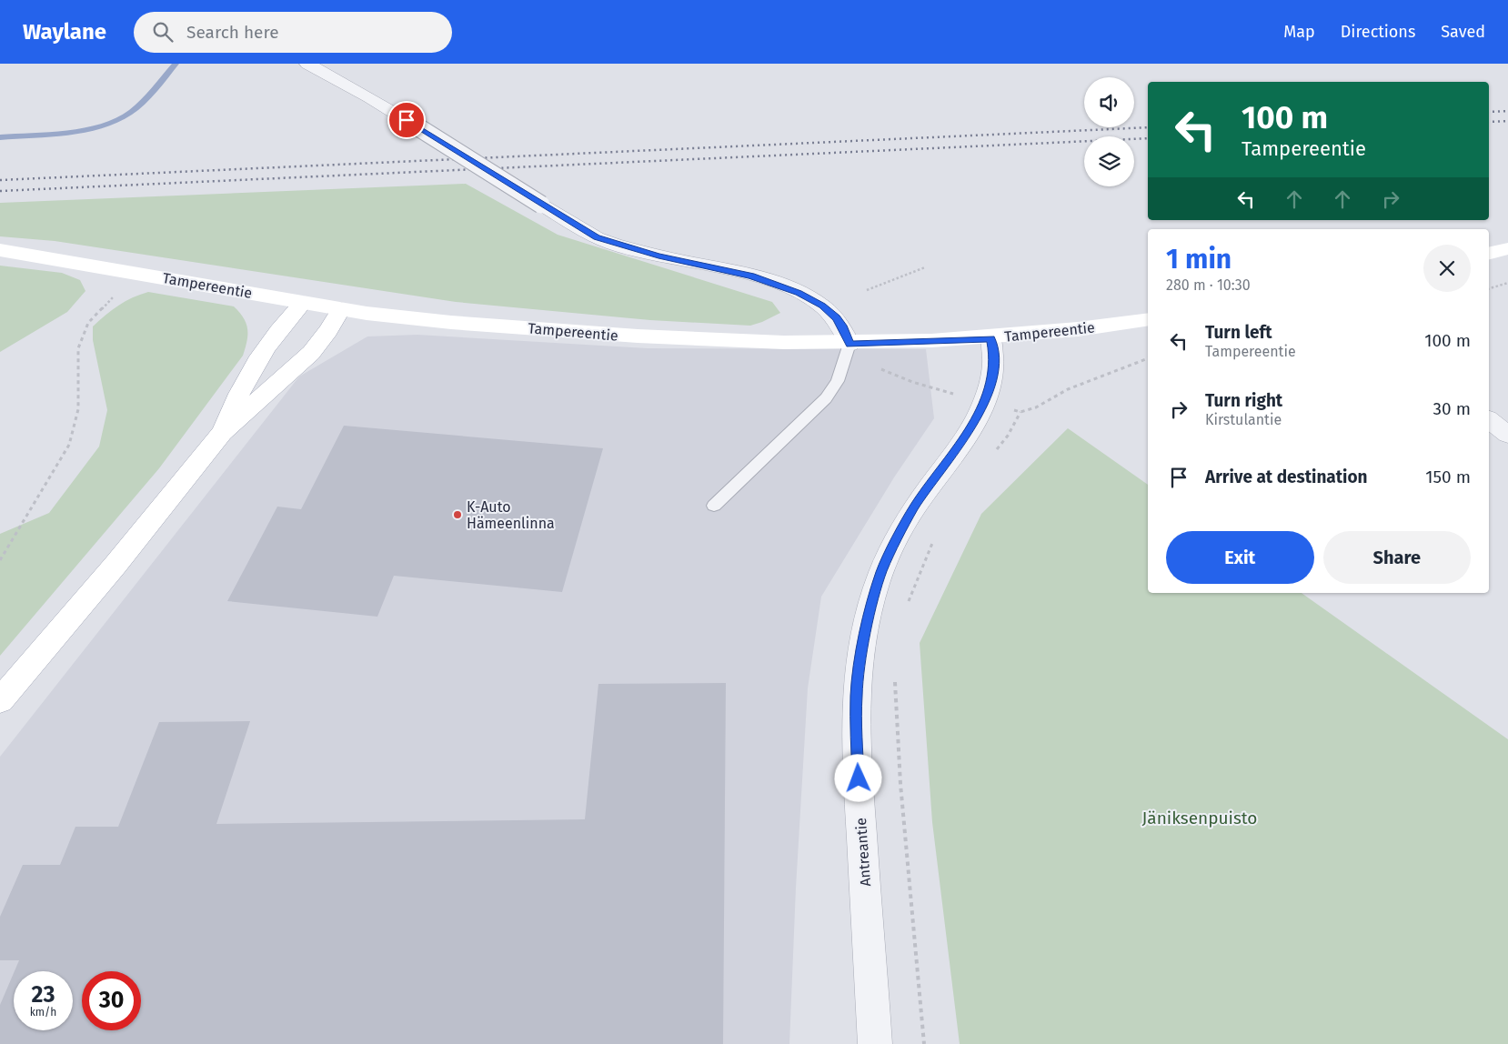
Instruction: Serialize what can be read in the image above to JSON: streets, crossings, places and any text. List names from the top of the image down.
{
  "streets": {
    "main road": ["Tampereentie"],
    "street": ["Antreantie"]
  },
  "crossings": [
    ["Tampereentie", "Antreantie"]
  ],
  "parks": ["Jäniksenpuisto"],
  "places": ["K-Auto Hämeenlinna"],
  "page": {
    "header": "Waylane",
    "search": "Search here",
    "nav": ["Map", "Directions", "Saved"],
    "turn": ["100 m", "Tampereentie"],
    "heading": ["1 min", "280 m · 10:30"],
    "list": [
      {
        "name": "Turn left",
        "note": "Tampereentie",
        "value": "100 m"
      },
      {
        "name": "Turn right",
        "note": "Kirstulantie",
        "value": "30 m"
      },
      {
        "name": "Arrive at destination",
        "value": "150 m"
      }
    ],
    "buttons": ["Exit", "Share"],
    "speed": "23 km/h",
    "limit": "30"
  }
}
